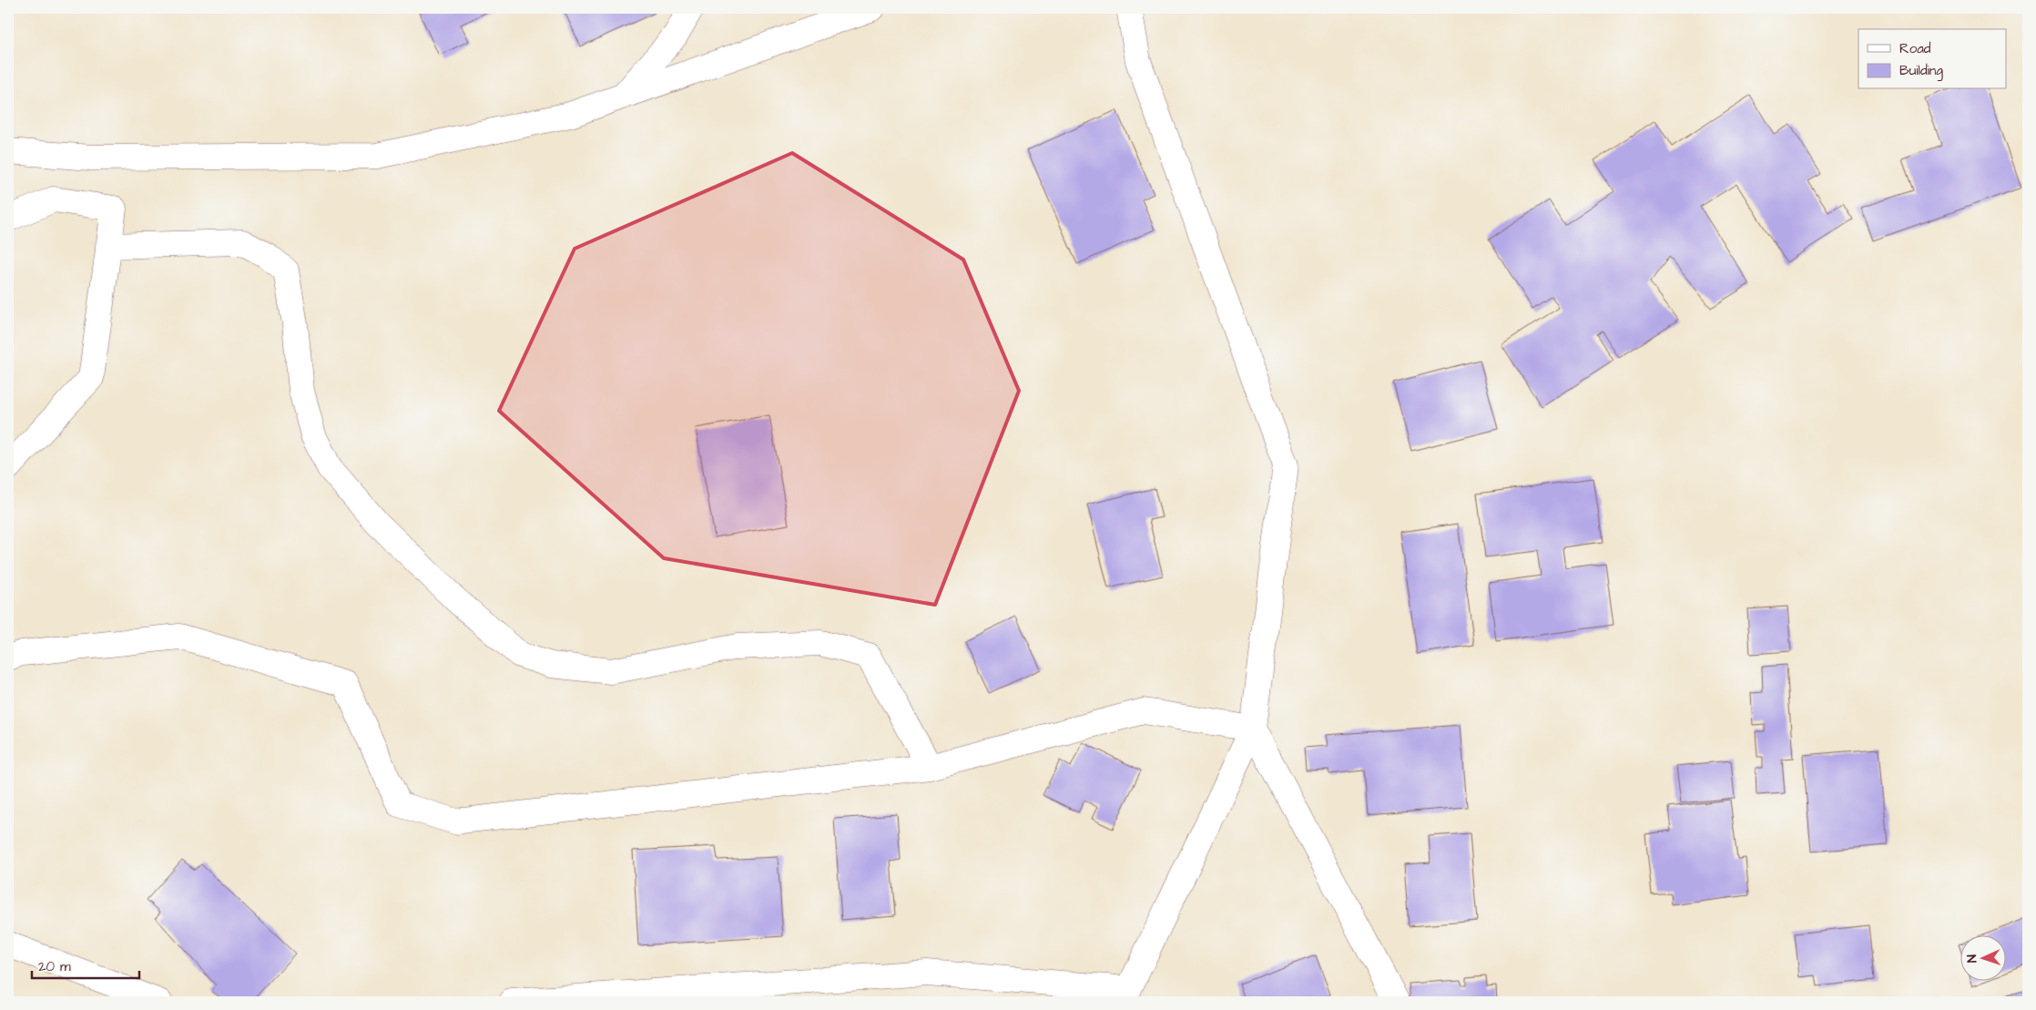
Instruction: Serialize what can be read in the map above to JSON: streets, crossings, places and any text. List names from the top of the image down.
{
  "legend": ["Road", "Building"],
  "scale_bar": "20 m",
  "north": "left"
}
